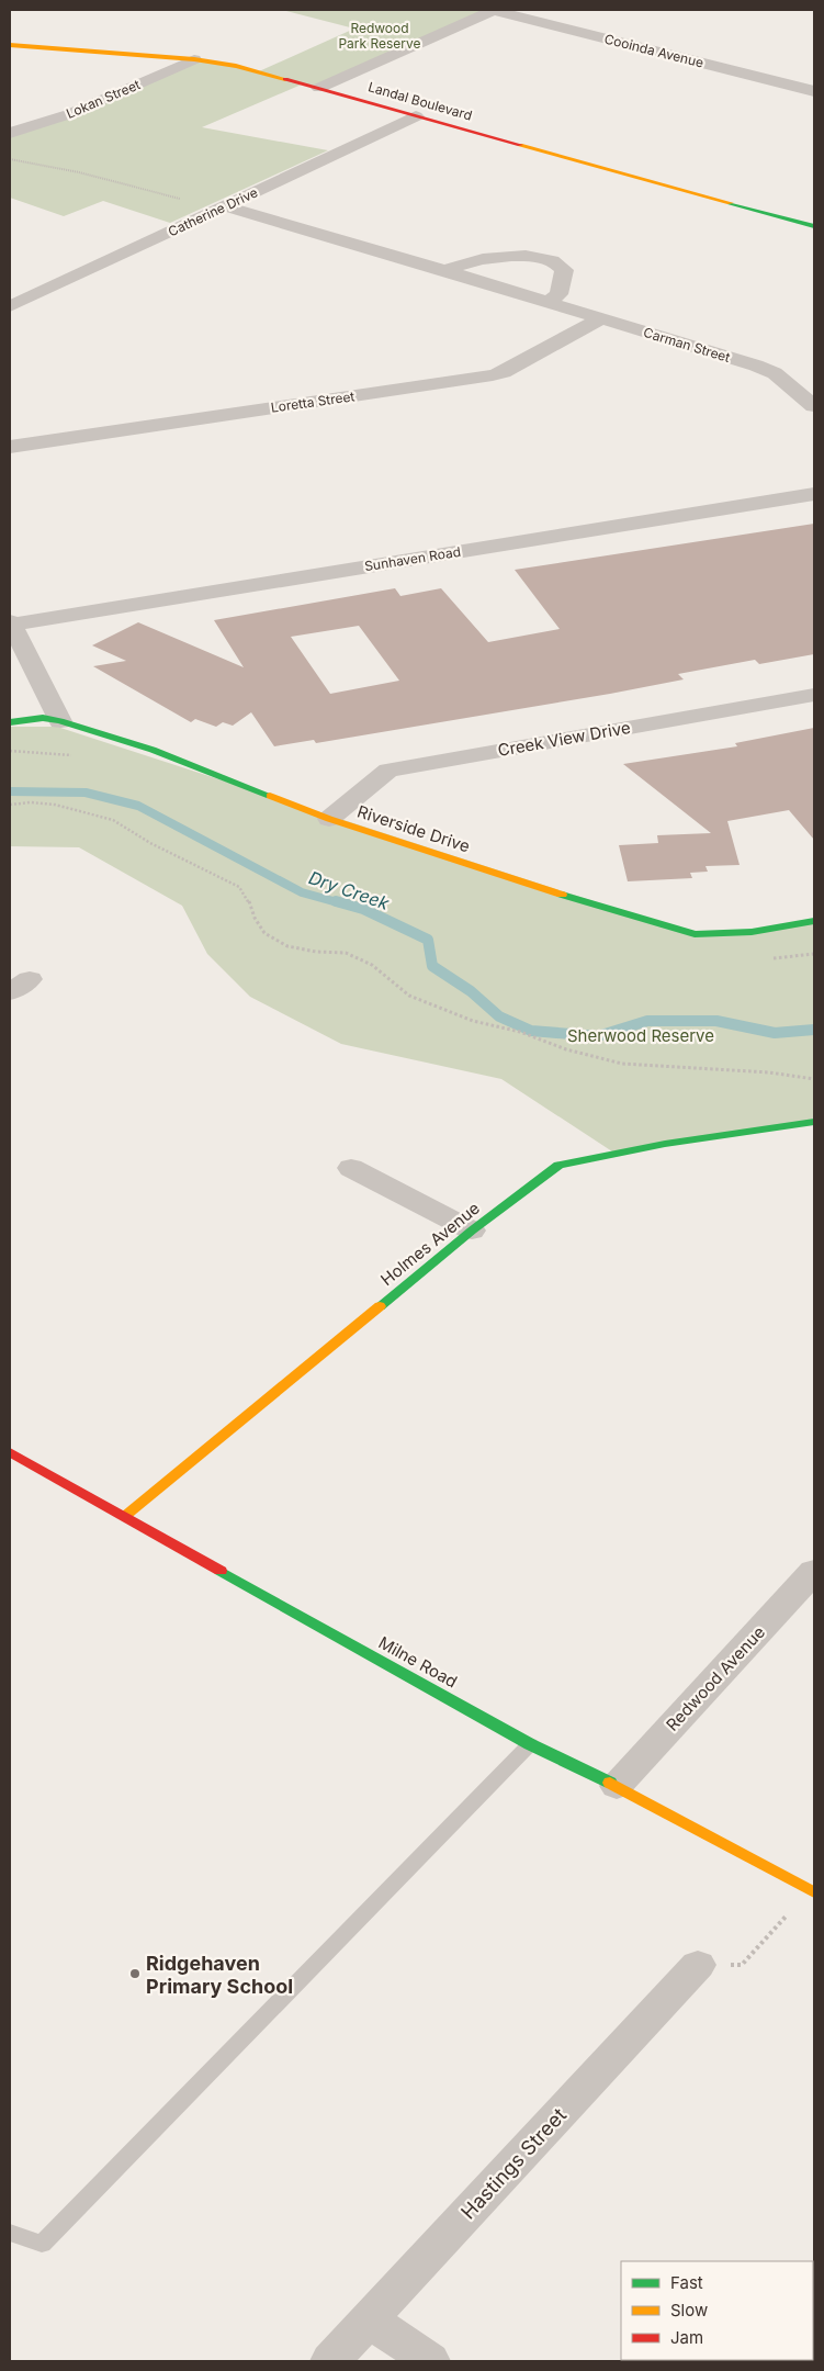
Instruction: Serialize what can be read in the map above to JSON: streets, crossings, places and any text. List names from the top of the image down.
{
  "streets": {
    "street": [
      "Cooinda Avenue",
      "Lokan Street",
      "Landal Boulevard",
      "Catherine Drive",
      "Carman Street",
      "Loretta Street",
      "Sunhaven Road",
      "Creek View Drive",
      "Riverside Drive",
      "Holmes Avenue",
      "Milne Road",
      "Redwood Avenue",
      "Hastings Street"
    ]
  },
  "crossings": [
    ["Lokan Street", "Landal Boulevard"],
    ["Landal Boulevard", "Catherine Drive"],
    ["Catherine Drive", "Carman Street"],
    ["Carman Street", "Loretta Street"],
    ["Creek View Drive", "Riverside Drive"],
    ["Holmes Avenue", "Milne Road"],
    ["Milne Road", "Redwood Avenue"]
  ],
  "water": ["Dry Creek"],
  "parks": ["Redwood Park Reserve", "Sherwood Reserve"],
  "places": ["Ridgehaven Primary School"],
  "legend": ["Fast", "Slow", "Jam"]
}
